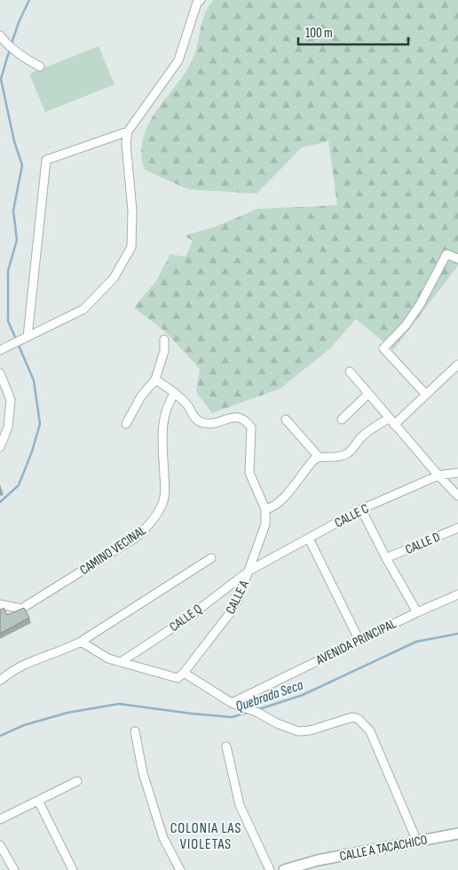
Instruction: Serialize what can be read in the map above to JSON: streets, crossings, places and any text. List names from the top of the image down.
{
  "streets": {
    "main road": ["CALLE A TACACHICO"],
    "street": [
      "CALLE C",
      "CALLE D",
      "CAMINO VECINAL",
      "CALLE A",
      "CALLE Q",
      "AVENIDA PRINCIPAL"
    ]
  },
  "crossings": [
    ["CALLE C", "CALLE A"],
    ["CALLE C", "CALLE Q"],
    ["CALLE A", "CALLE Q"]
  ],
  "districts": ["COLONIA LAS VIOLETAS"],
  "water": ["Quebrada Seca"],
  "scale_bar": "100 m"
}
